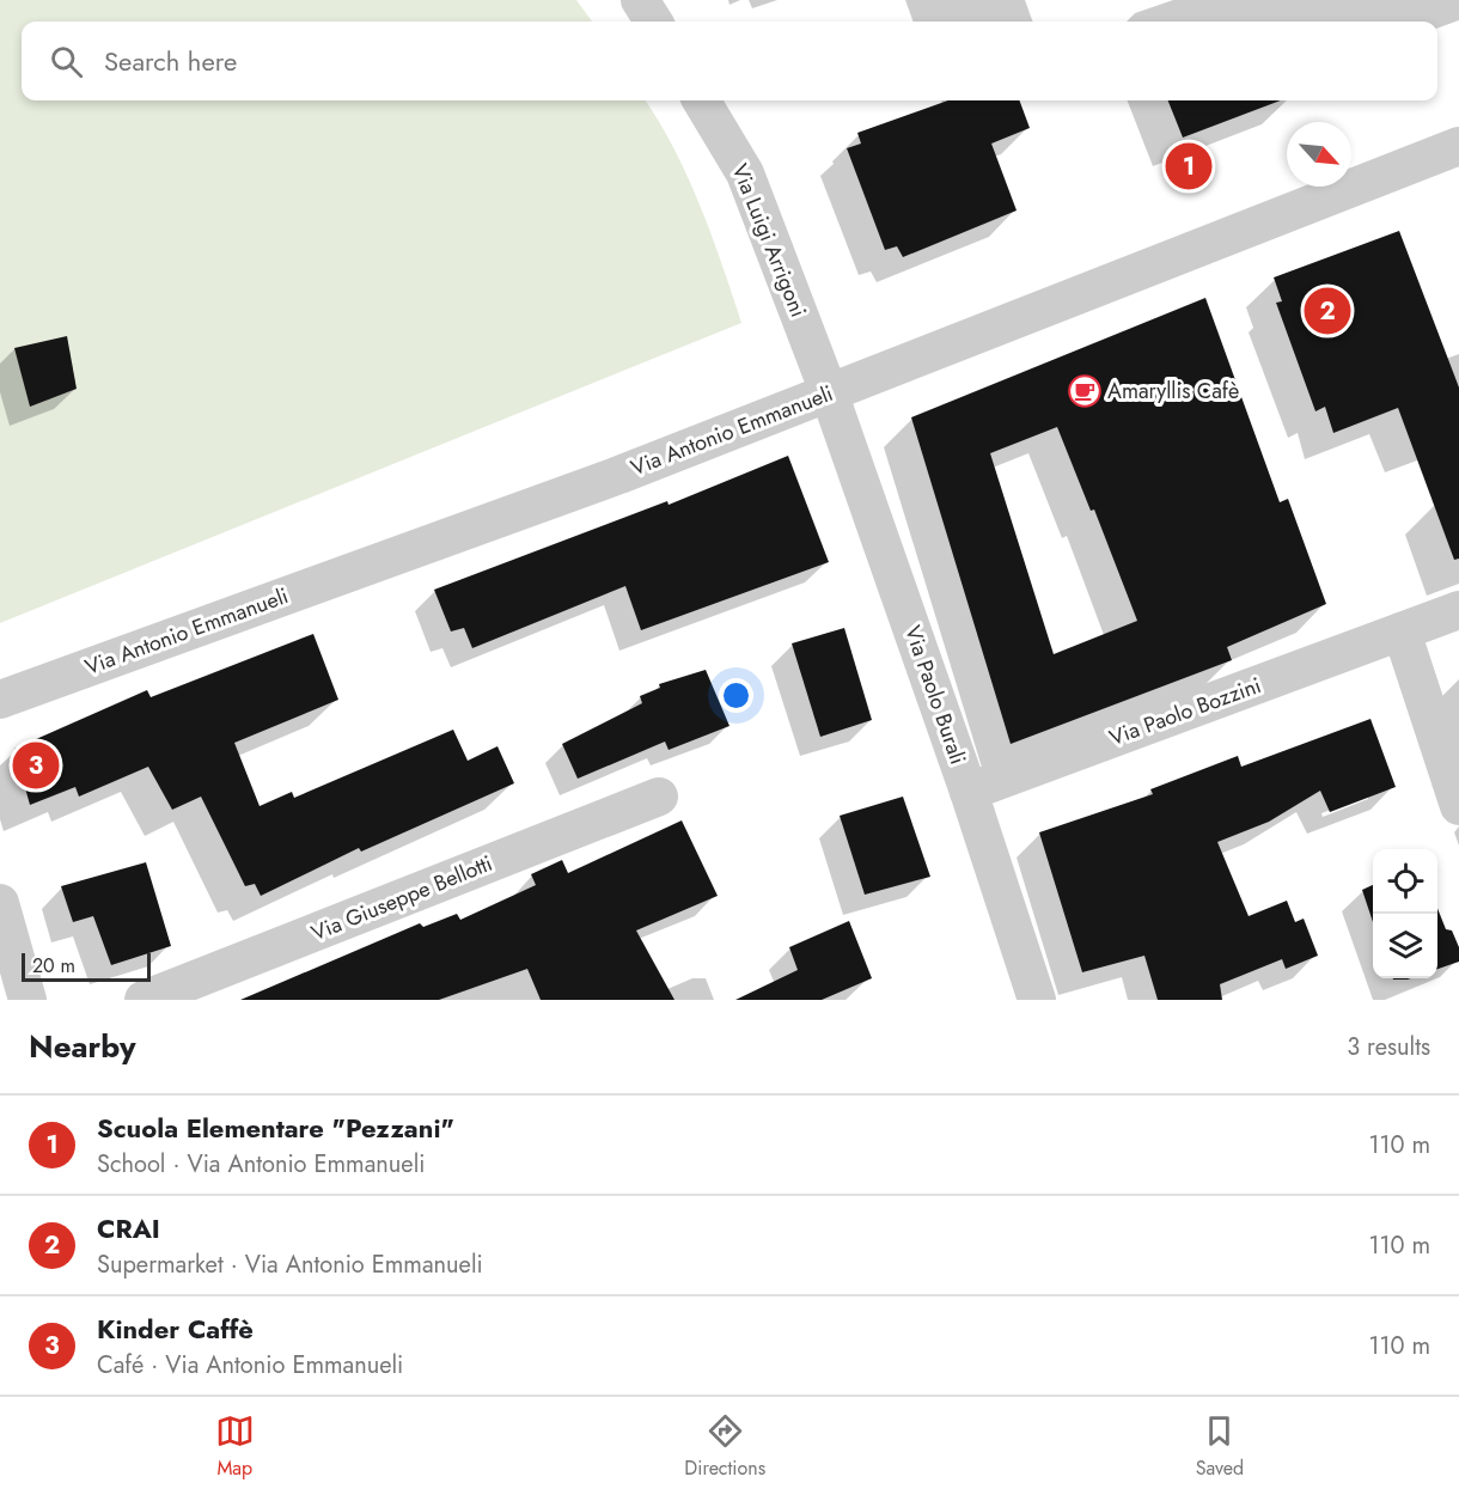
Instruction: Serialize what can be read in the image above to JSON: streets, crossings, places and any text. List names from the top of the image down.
{
  "streets": {
    "street": [
      "Via Luigi Arrigoni",
      "Via Antonio Emmanueli",
      "Via Paolo Burali",
      "Via Paolo Bozzini",
      "Via Giuseppe Bellotti"
    ]
  },
  "crossings": [
    ["Via Luigi Arrigoni", "Via Antonio Emmanueli"],
    ["Via Luigi Arrigoni", "Via Paolo Burali"],
    ["Via Antonio Emmanueli", "Via Paolo Burali"],
    ["Via Paolo Burali", "Via Paolo Bozzini"]
  ],
  "places": {
    "cafe": ["Amaryllis Cafè"]
  },
  "scale_bar": "20 m",
  "north": "bottom right",
  "page": {
    "search": "Search here",
    "pins": ["1", "2", "3"],
    "scale": "20 m",
    "heading": ["Nearby", "3 results"],
    "list": [
      {
        "mark": "1",
        "name": "Scuola Elementare \"Pezzani\"",
        "note": "School · Via Antonio Emmanueli",
        "value": "110 m"
      },
      {
        "mark": "2",
        "name": "CRAI",
        "note": "Supermarket · Via Antonio Emmanueli",
        "value": "110 m"
      },
      {
        "mark": "3",
        "name": "Kinder Caffè",
        "note": "Café · Via Antonio Emmanueli",
        "value": "110 m"
      }
    ],
    "nav": ["Map", "Directions", "Saved"]
  }
}
